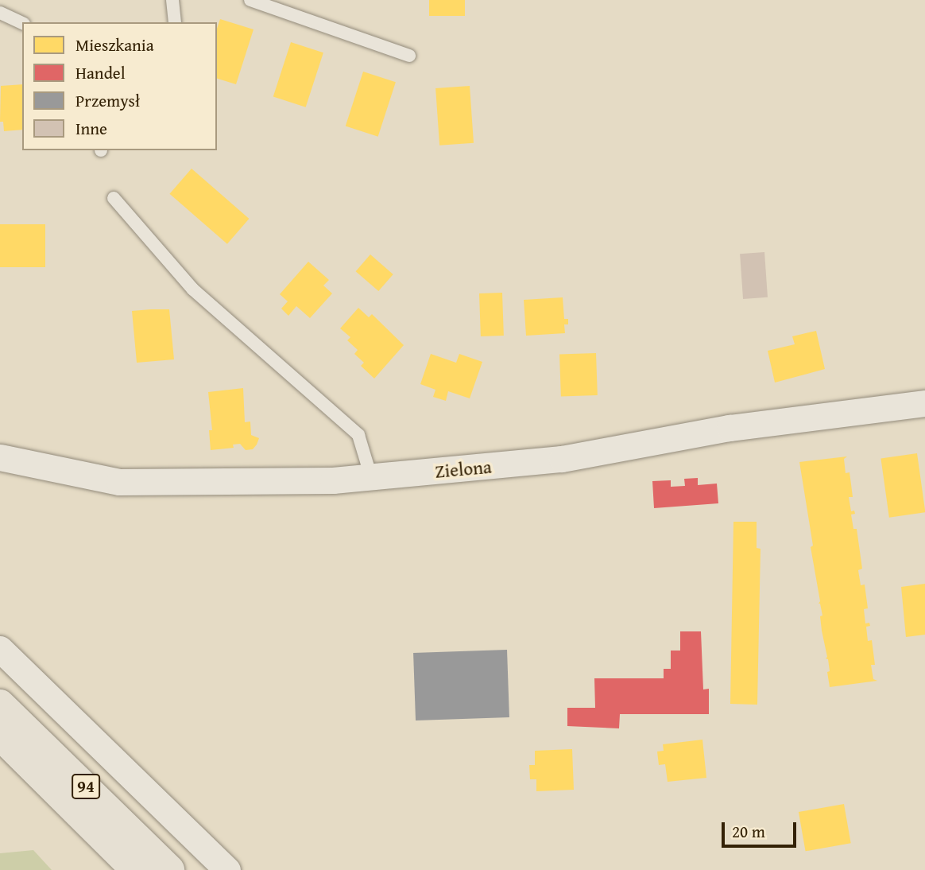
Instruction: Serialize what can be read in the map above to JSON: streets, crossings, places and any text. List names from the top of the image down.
{
  "streets": {
    "main road": ["94"],
    "street": ["Zielona"]
  },
  "legend": [
    "Mieszkania",
    "Handel",
    "Przemysł",
    "Inne"
  ],
  "scale_bar": "20 m"
}
